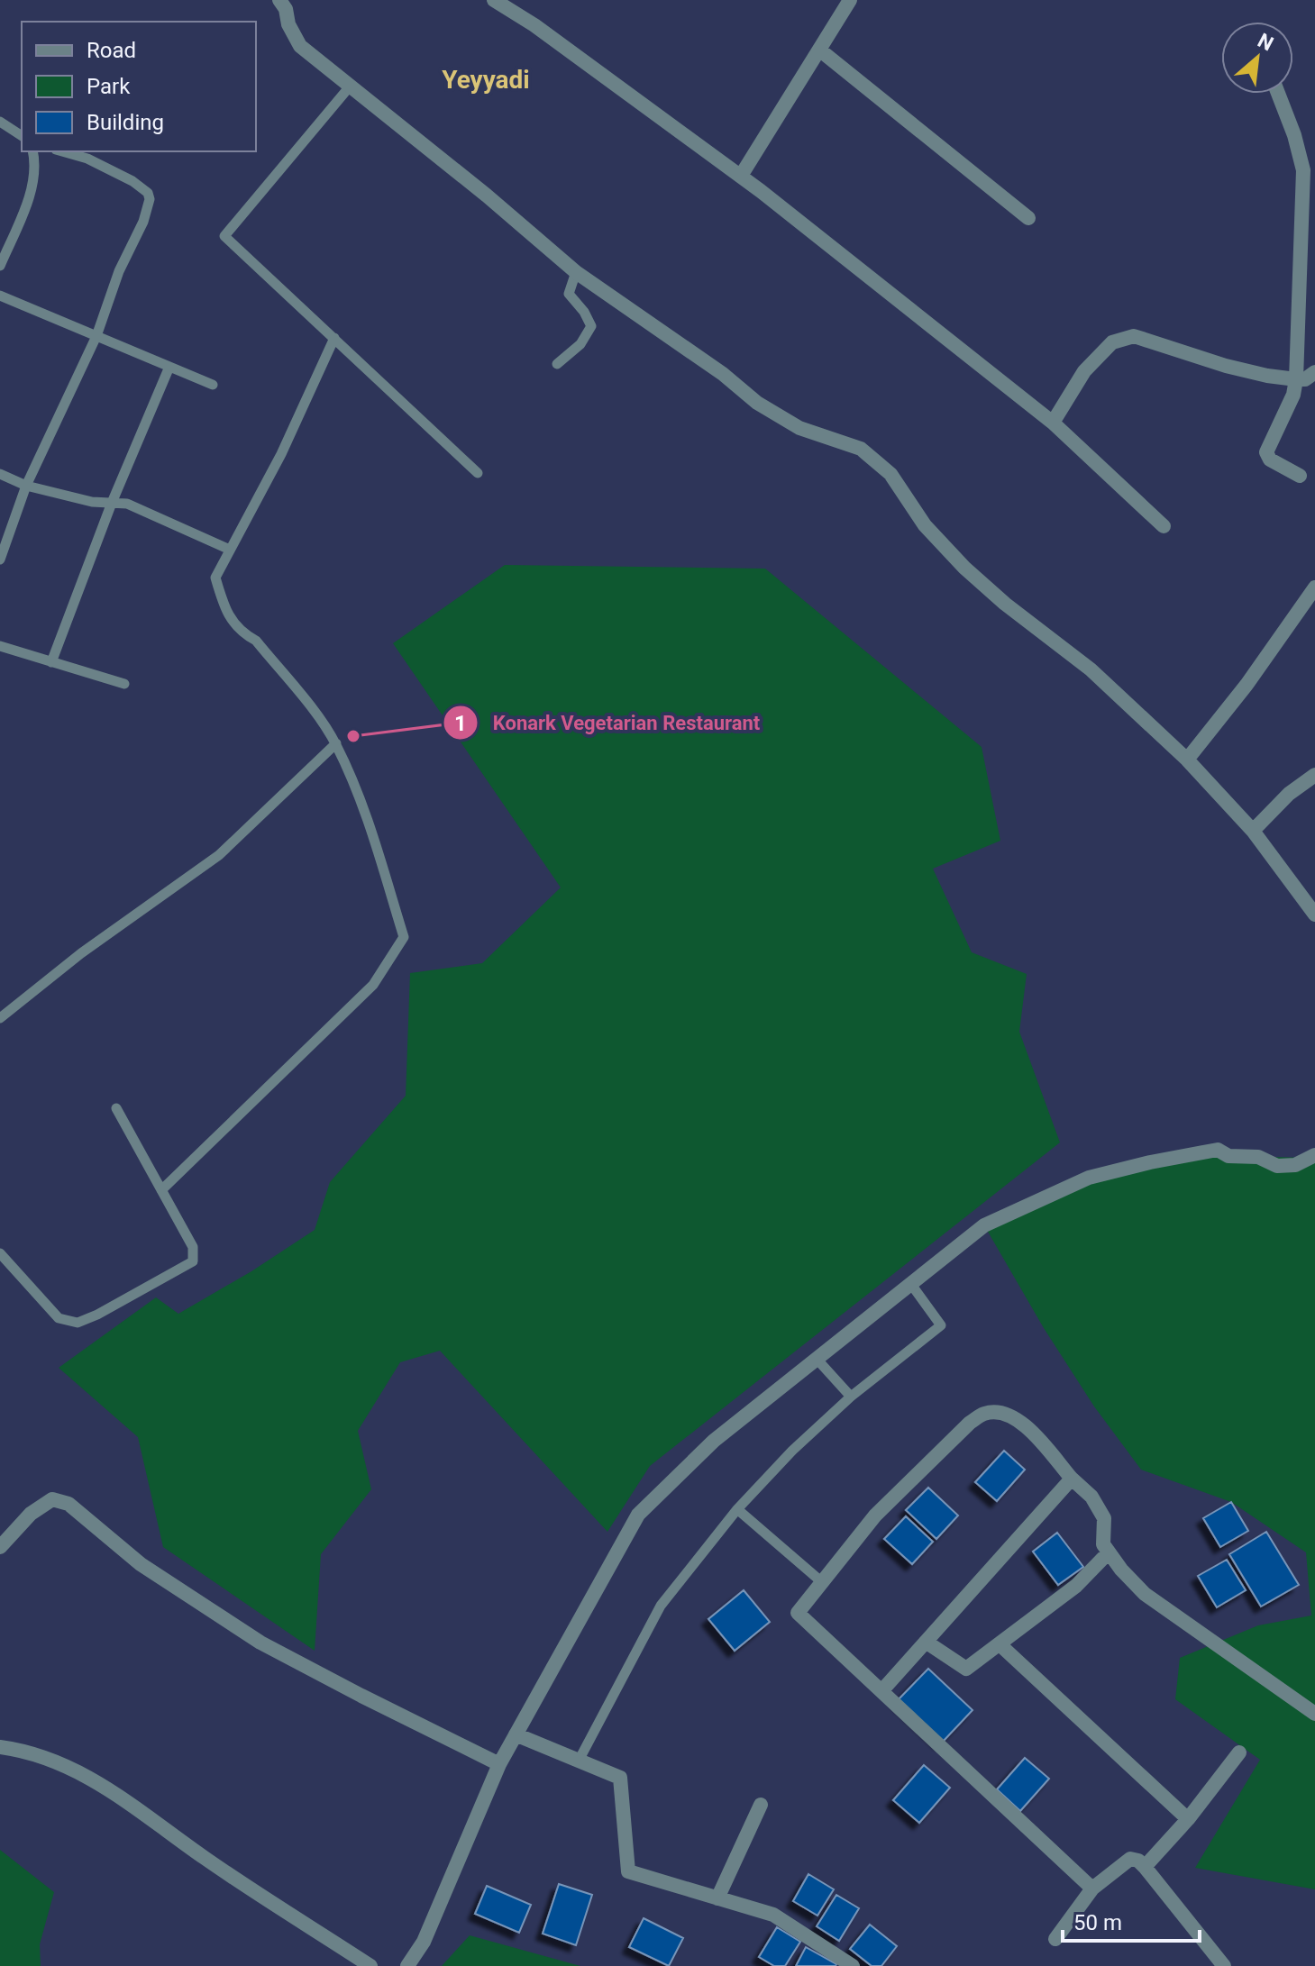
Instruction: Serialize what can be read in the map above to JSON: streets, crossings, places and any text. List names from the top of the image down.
{
  "districts": ["Yeyyadi"],
  "places": ["Konark Vegetarian Restaurant"],
  "legend": ["Road", "Park", "Building"],
  "scale_bar": "50 m",
  "north": "top right"
}
